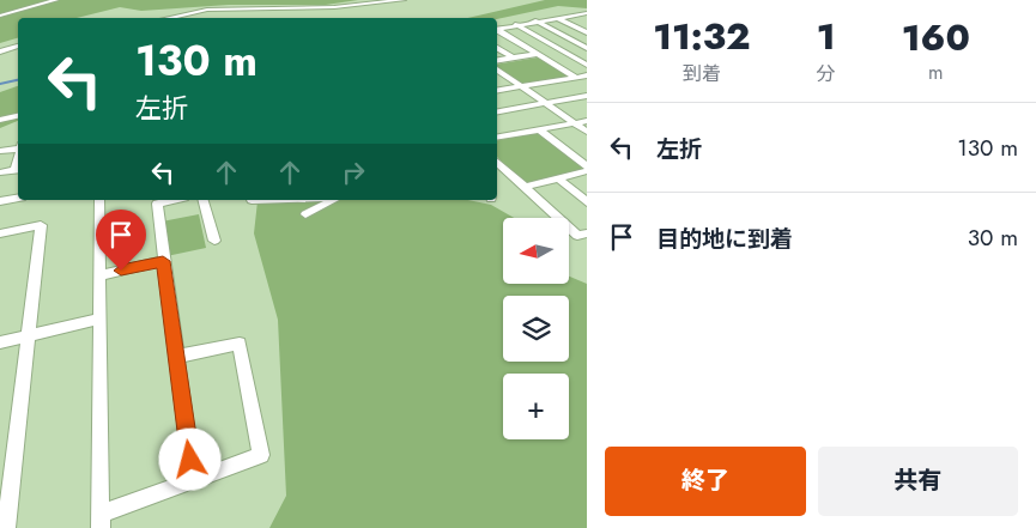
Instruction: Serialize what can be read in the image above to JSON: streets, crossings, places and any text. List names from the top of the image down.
{
  "north": "left",
  "page": {
    "eta": [
      "11:32",
      "到着",
      "1",
      "分",
      "160",
      "m"
    ],
    "turn": ["130 m", "左折"],
    "list": [
      {
        "name": "左折",
        "value": "130 m"
      },
      {
        "name": "目的地に到着",
        "value": "30 m"
      }
    ],
    "map_buttons": "+",
    "buttons": ["終了", "共有"]
  }
}
